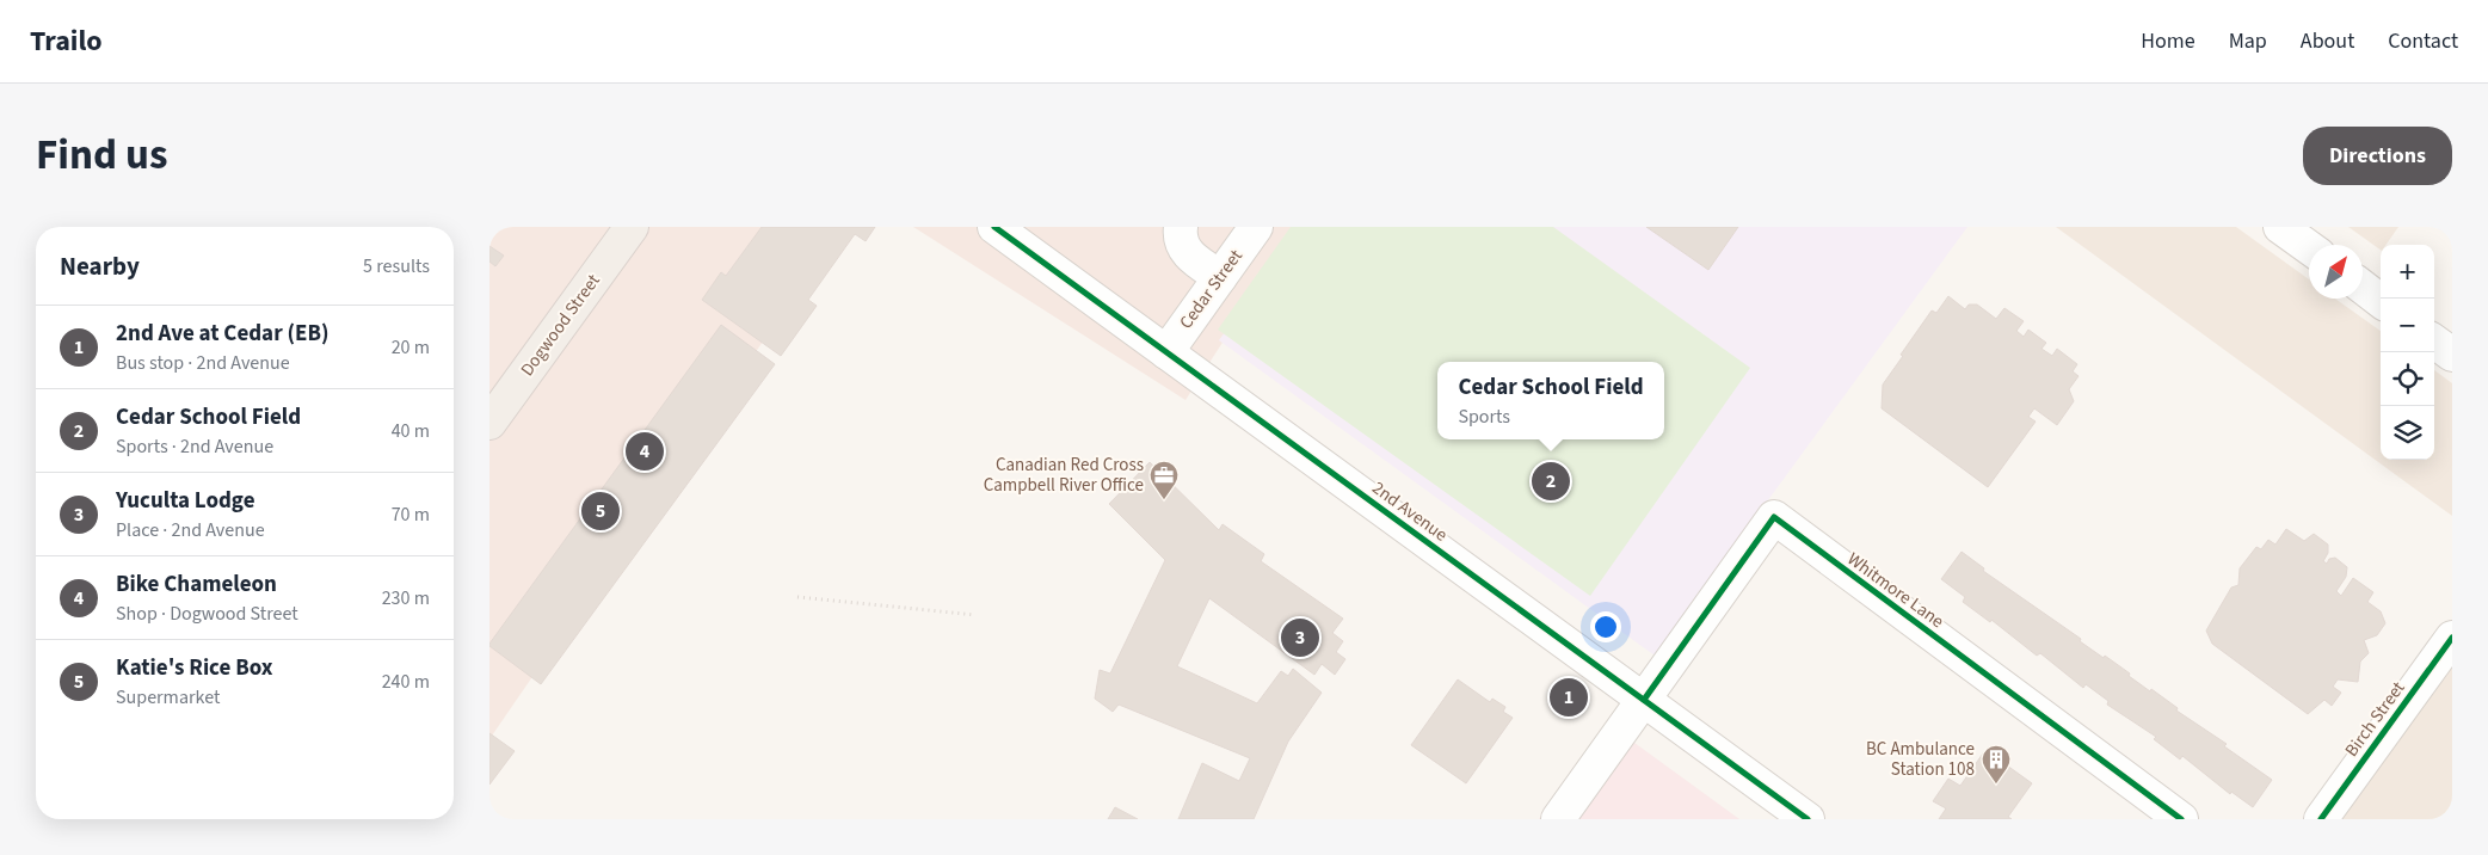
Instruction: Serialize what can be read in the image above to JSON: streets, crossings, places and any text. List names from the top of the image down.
{
  "streets": {
    "main road": ["Dogwood Street"],
    "street": [
      "Cedar Street",
      "2nd Avenue",
      "Whitmore Lane",
      "Birch Street"
    ]
  },
  "crossings": [
    ["Cedar Street", "2nd Avenue"],
    ["2nd Avenue", "Whitmore Lane"]
  ],
  "places": {
    "office": ["Canadian Red Cross Campbell River Office"],
    "building": ["BC Ambulance Station 108"]
  },
  "north": "top right",
  "page": {
    "header": "Trailo",
    "nav": [
      "Home",
      "Map",
      "About",
      "Contact"
    ],
    "title": "Find us",
    "buttons": "Directions",
    "heading": ["Nearby", "5 results"],
    "map_buttons": ["+", "−"],
    "list": [
      {
        "mark": "1",
        "name": "2nd Ave at Cedar (EB)",
        "note": "Bus stop · 2nd Avenue",
        "value": "20 m"
      },
      {
        "mark": "2",
        "name": "Cedar School Field",
        "note": "Sports · 2nd Avenue",
        "value": "40 m"
      },
      {
        "mark": "3",
        "name": "Yuculta Lodge",
        "note": "Place · 2nd Avenue",
        "value": "70 m"
      },
      {
        "mark": "4",
        "name": "Bike Chameleon",
        "note": "Shop · Dogwood Street",
        "value": "230 m"
      },
      {
        "mark": "5",
        "name": "Katie's Rice Box",
        "note": "Supermarket",
        "value": "240 m"
      }
    ],
    "popup": ["Cedar School Field", "Sports"],
    "pins": [
      "4",
      "2",
      "5",
      "3",
      "1"
    ]
  }
}
